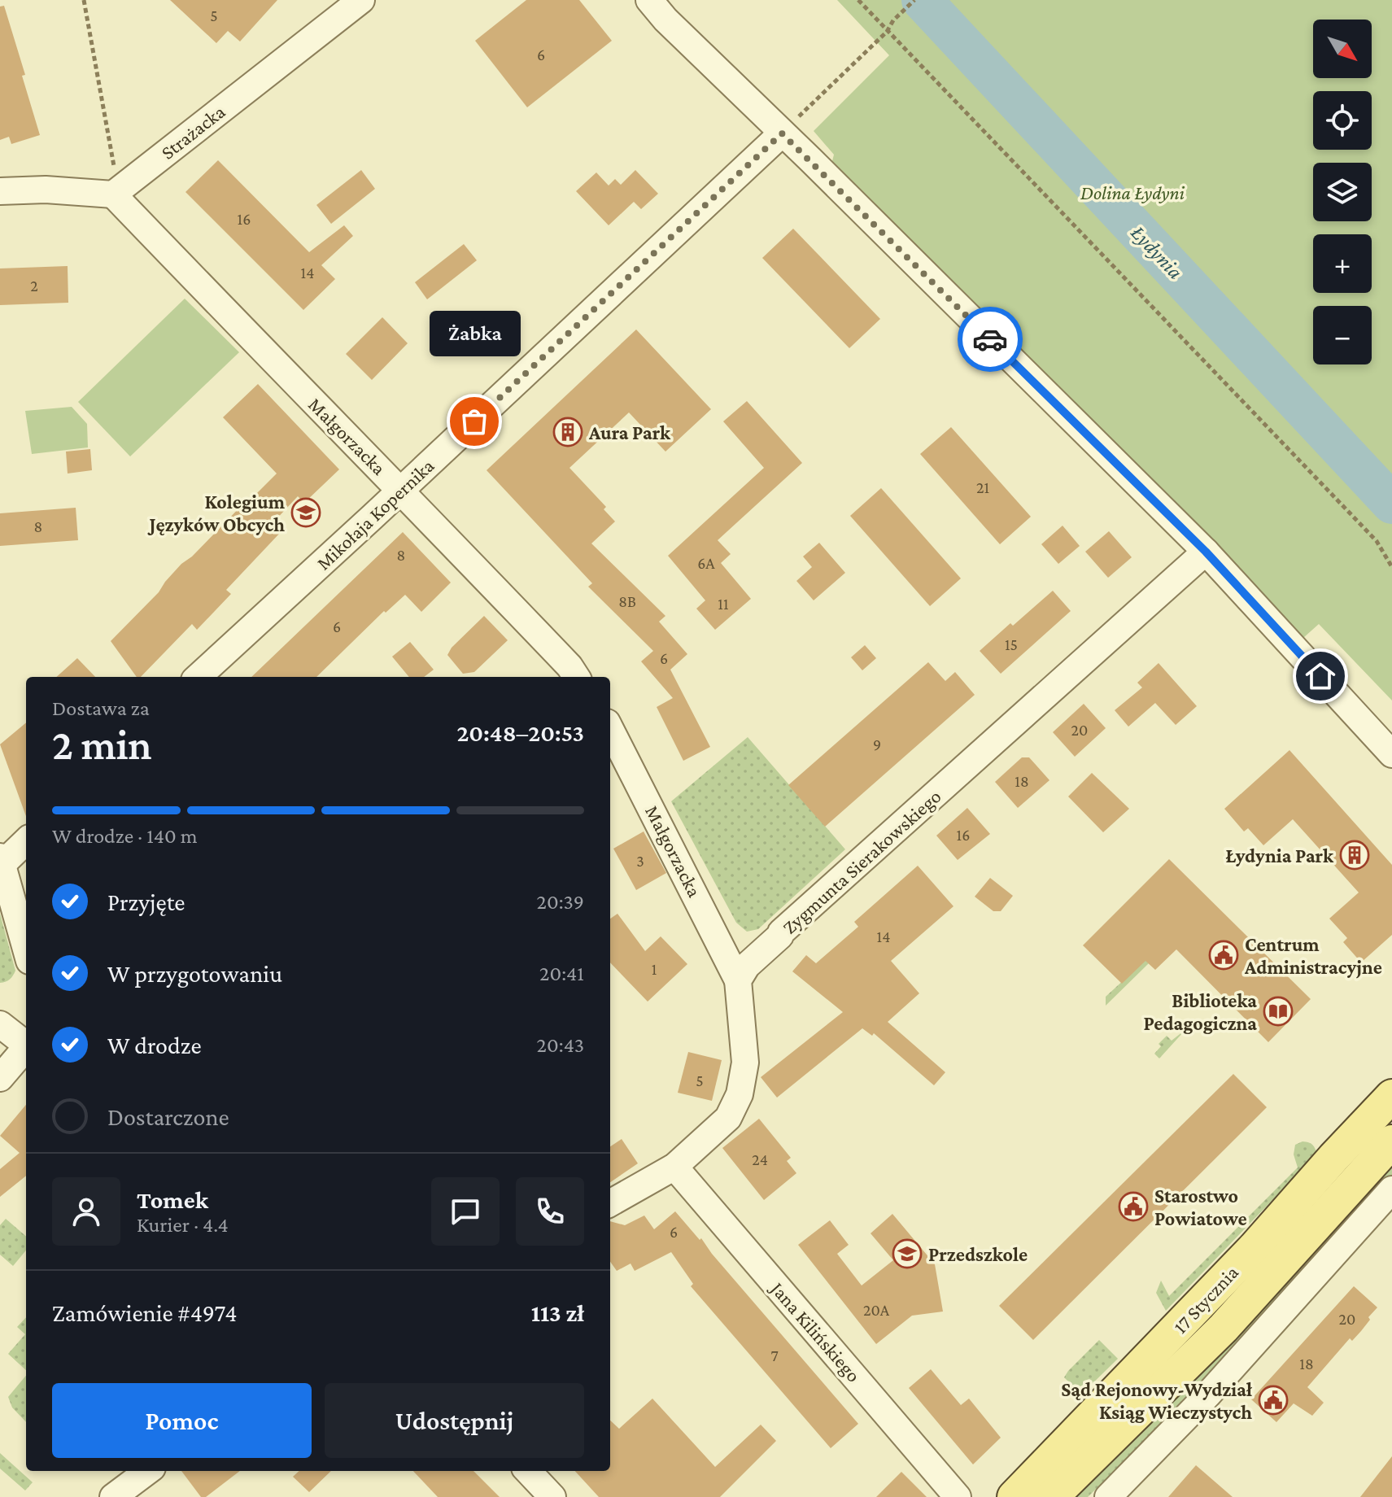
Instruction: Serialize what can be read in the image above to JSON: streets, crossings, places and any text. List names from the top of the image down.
{
  "streets": {
    "main road": ["17 Stycznia"],
    "street": [
      "Strażacka",
      "Małgorzacka",
      "Mikołaja Kopernika",
      "Zygmunta Sierakowskiego",
      "Jana Kilińskiego"
    ]
  },
  "crossings": [
    ["Strażacka", "Małgorzacka"],
    ["Małgorzacka", "Mikołaja Kopernika"],
    ["Małgorzacka", "Zygmunta Sierakowskiego"]
  ],
  "water": ["Łydynia"],
  "parks": ["Dolina Łydyni"],
  "places": {
    "other": ["Żabka"],
    "building": ["Aura Park", "Łydynia Park"],
    "school or university": ["Kolegium Języków Obcych", "Przedszkole"],
    "public building": ["Centrum Administracyjne", "Starostwo Powiatowe", "Sąd Rejonowy-Wydział Ksiąg Wieczystych"],
    "library": ["Biblioteka Pedagogiczna"]
  },
  "house_numbers": [
    "5",
    "6",
    "16",
    "14",
    "2",
    "21",
    "8",
    "8",
    "6A",
    "8B",
    "11",
    "6",
    "15",
    "6",
    "20",
    "9",
    "18",
    "16",
    "3",
    "14",
    "1",
    "5",
    "24",
    "6",
    "20A",
    "20",
    "7",
    "18"
  ],
  "north": "bottom right",
  "page": {
    "map_buttons": ["+", "−"],
    "bubble": "Żabka",
    "heading": ["2 min", "Dostawa za", "20:48–20:53"],
    "panel": [
      "Tomek",
      "Kurier · 4.4",
      "Zamówienie #4974",
      "113 zł"
    ],
    "bar": "W drodze · 140 m",
    "list": [
      ["Przyjęte", "20:39"],
      ["W przygotowaniu", "20:41"],
      ["W drodze", "20:43"],
      "Dostarczone"
    ],
    "buttons": ["Pomoc", "Udostępnij"]
  }
}
